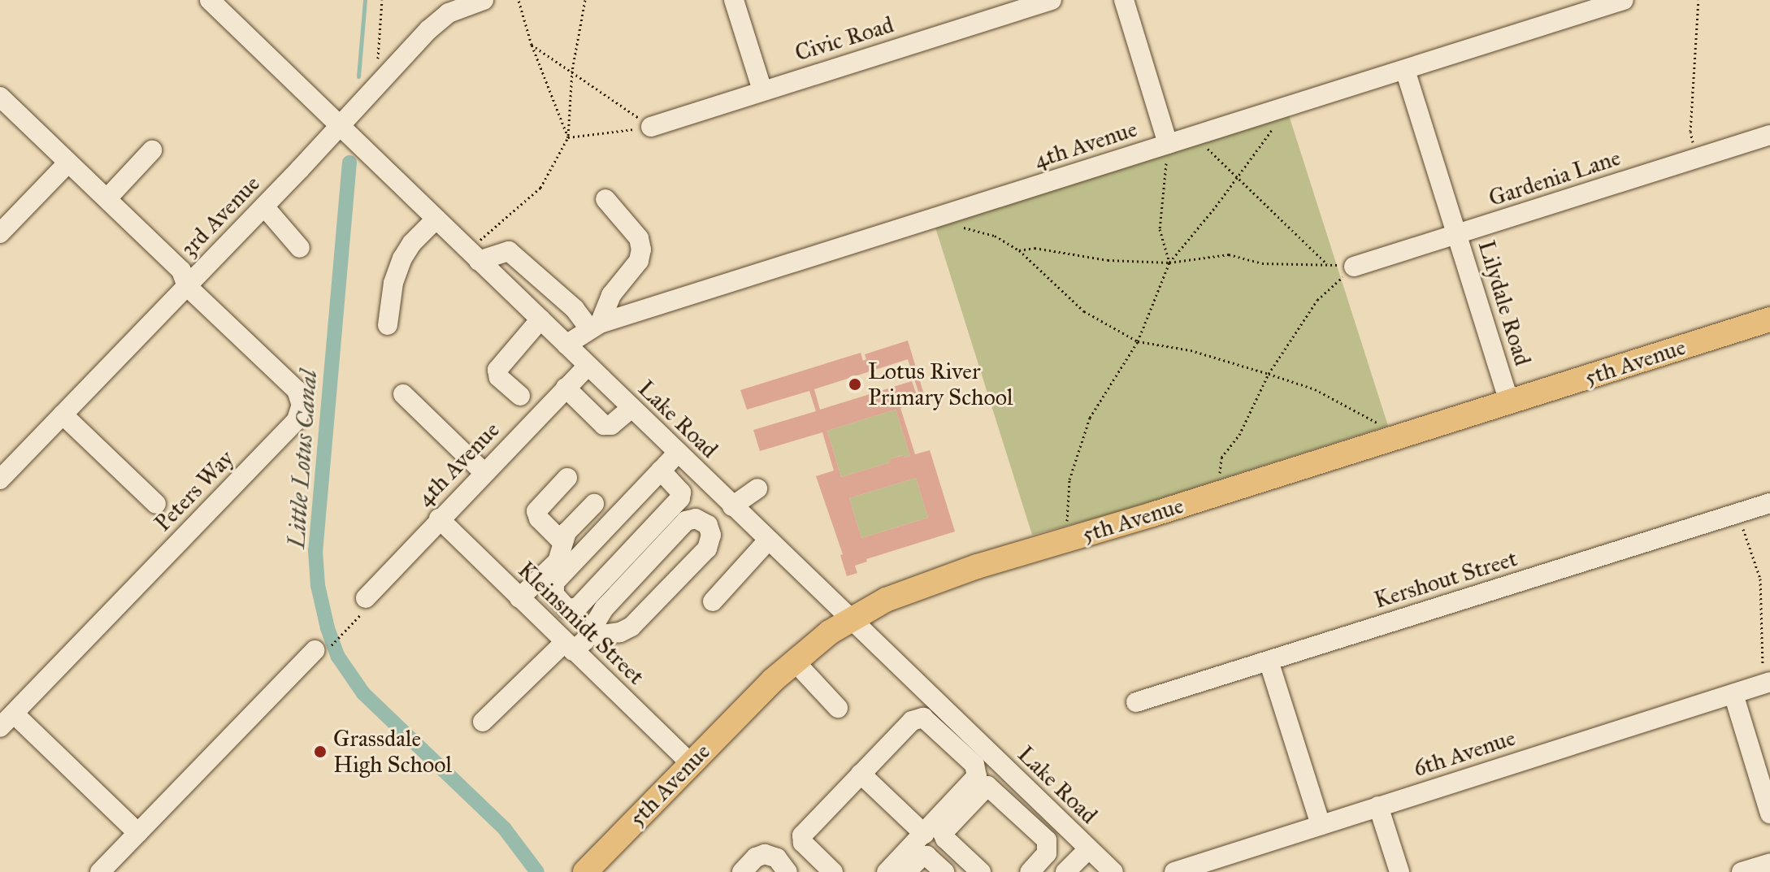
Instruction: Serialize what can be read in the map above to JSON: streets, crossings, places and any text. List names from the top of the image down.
{
  "streets": {
    "main road": ["5th Avenue"],
    "street": [
      "Civic Road",
      "4th Avenue",
      "Gardenia Lane",
      "3rd Avenue",
      "Lilydale Road",
      "Lake Road",
      "Peters Way",
      "Kershout Street",
      "Kleinsmidt Street",
      "6th Avenue"
    ]
  },
  "crossings": [
    ["4th Avenue", "Lilydale Road"],
    ["4th Avenue", "Lake Road"],
    ["4th Avenue", "Kleinsmidt Street"],
    ["Gardenia Lane", "Lilydale Road"],
    ["3rd Avenue", "Lake Road"],
    ["3rd Avenue", "Peters Way"],
    ["Lilydale Road", "5th Avenue"],
    ["5th Avenue", "Lake Road"],
    ["5th Avenue", "Kleinsmidt Street"]
  ],
  "water": ["Little Lotus Canal"],
  "places": ["Lotus River Primary School", "Grassdale High School"]
}
